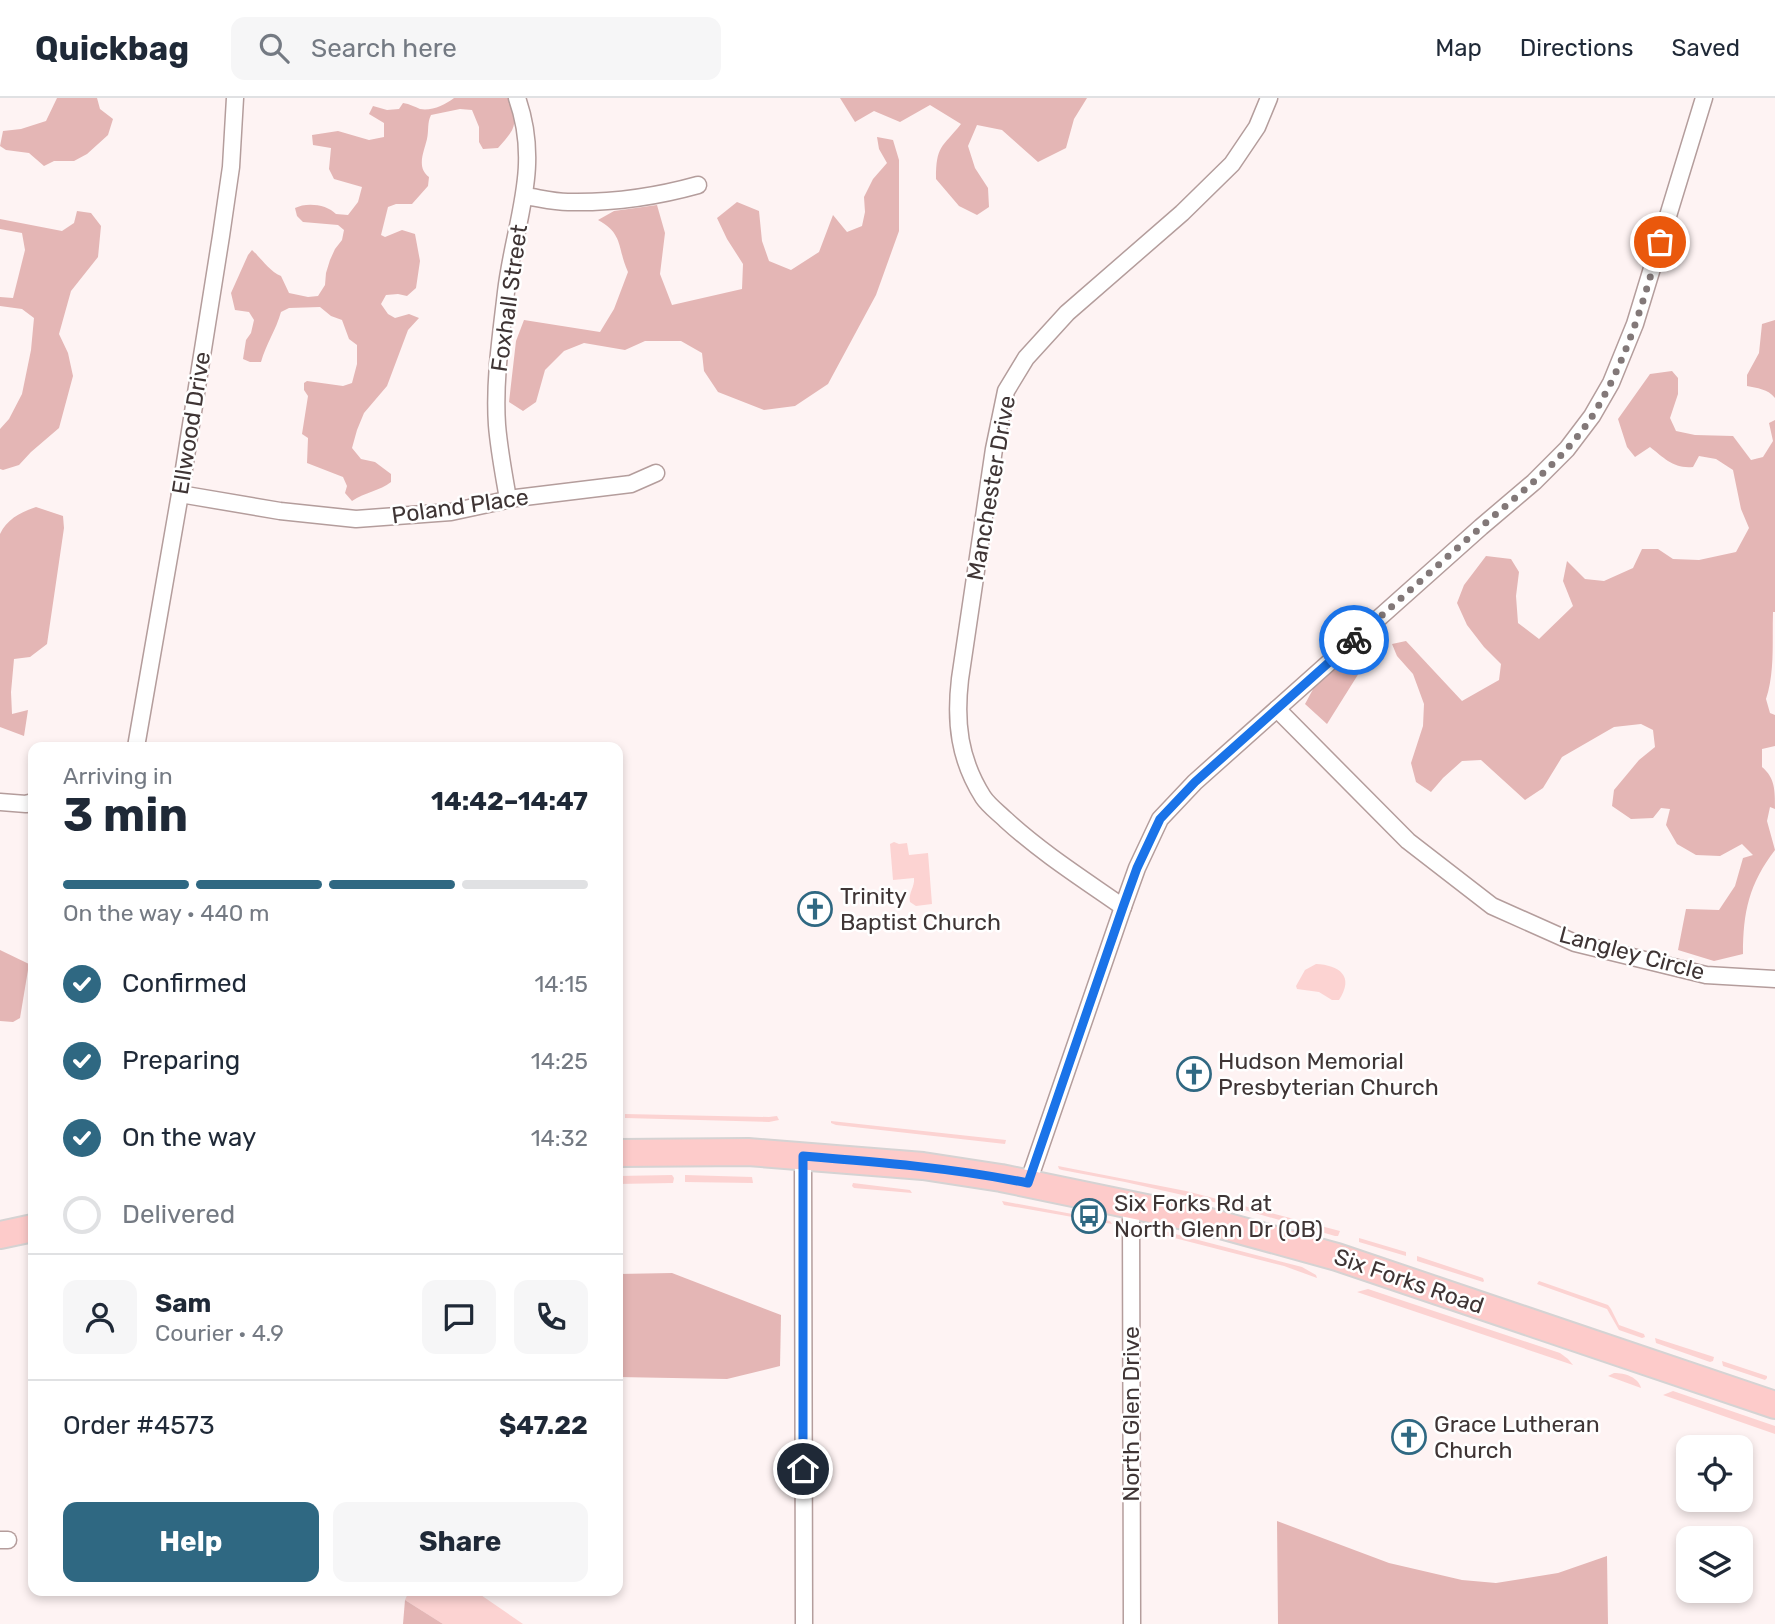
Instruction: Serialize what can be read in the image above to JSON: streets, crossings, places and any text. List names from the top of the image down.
{
  "streets": {
    "main road": ["Six Forks Road"],
    "street": [
      "Foxhall Street",
      "Ellwood Drive",
      "Manchester Drive",
      "Poland Place",
      "Langley Circle",
      "North Glen Drive"
    ]
  },
  "crossings": [
    ["Foxhall Street", "Poland Place"],
    ["Ellwood Drive", "Poland Place"],
    ["Six Forks Road", "North Glen Drive"]
  ],
  "places": {
    "church": ["Trinity Baptist Church", "Hudson Memorial Presbyterian Church", "Grace Lutheran Church"],
    "bus stop": ["Six Forks Rd at North Glenn Dr (OB)"]
  },
  "page": {
    "header": "Quickbag",
    "search": "Search here",
    "nav": ["Map", "Directions", "Saved"],
    "heading": ["3 min", "Arriving in", "14:42–14:47"],
    "panel": [
      "Sam",
      "Courier · 4.9",
      "Order #4573",
      "$47.22"
    ],
    "bar": "On the way · 440 m",
    "list": [
      ["Confirmed", "14:15"],
      ["Preparing", "14:25"],
      ["On the way", "14:32"],
      "Delivered"
    ],
    "buttons": ["Help", "Share"]
  }
}
